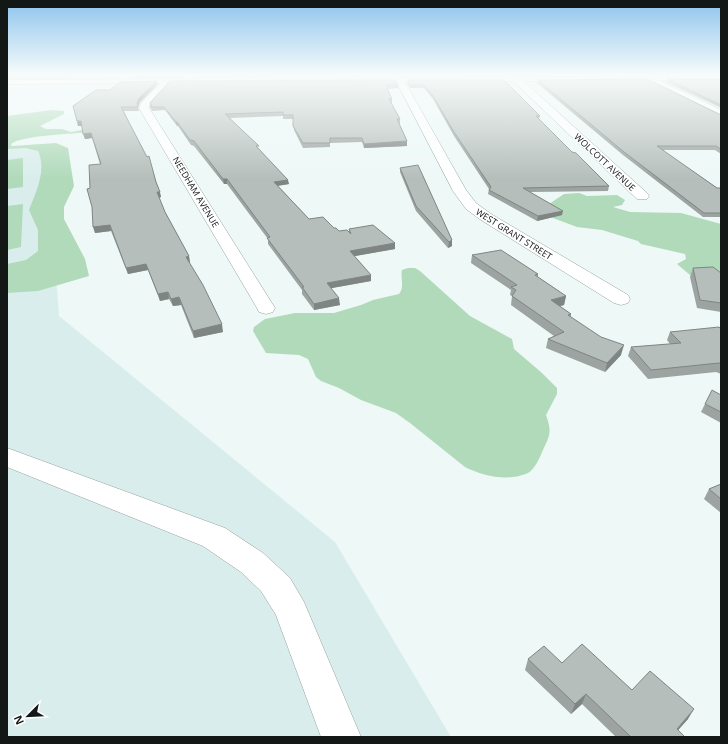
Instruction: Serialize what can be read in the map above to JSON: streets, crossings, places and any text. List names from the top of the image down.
{
  "streets": {
    "street": ["WOLCOTT AVENUE", "NEEDHAM AVENUE", "WEST GRANT STREET"]
  },
  "north": "bottom left"
}
